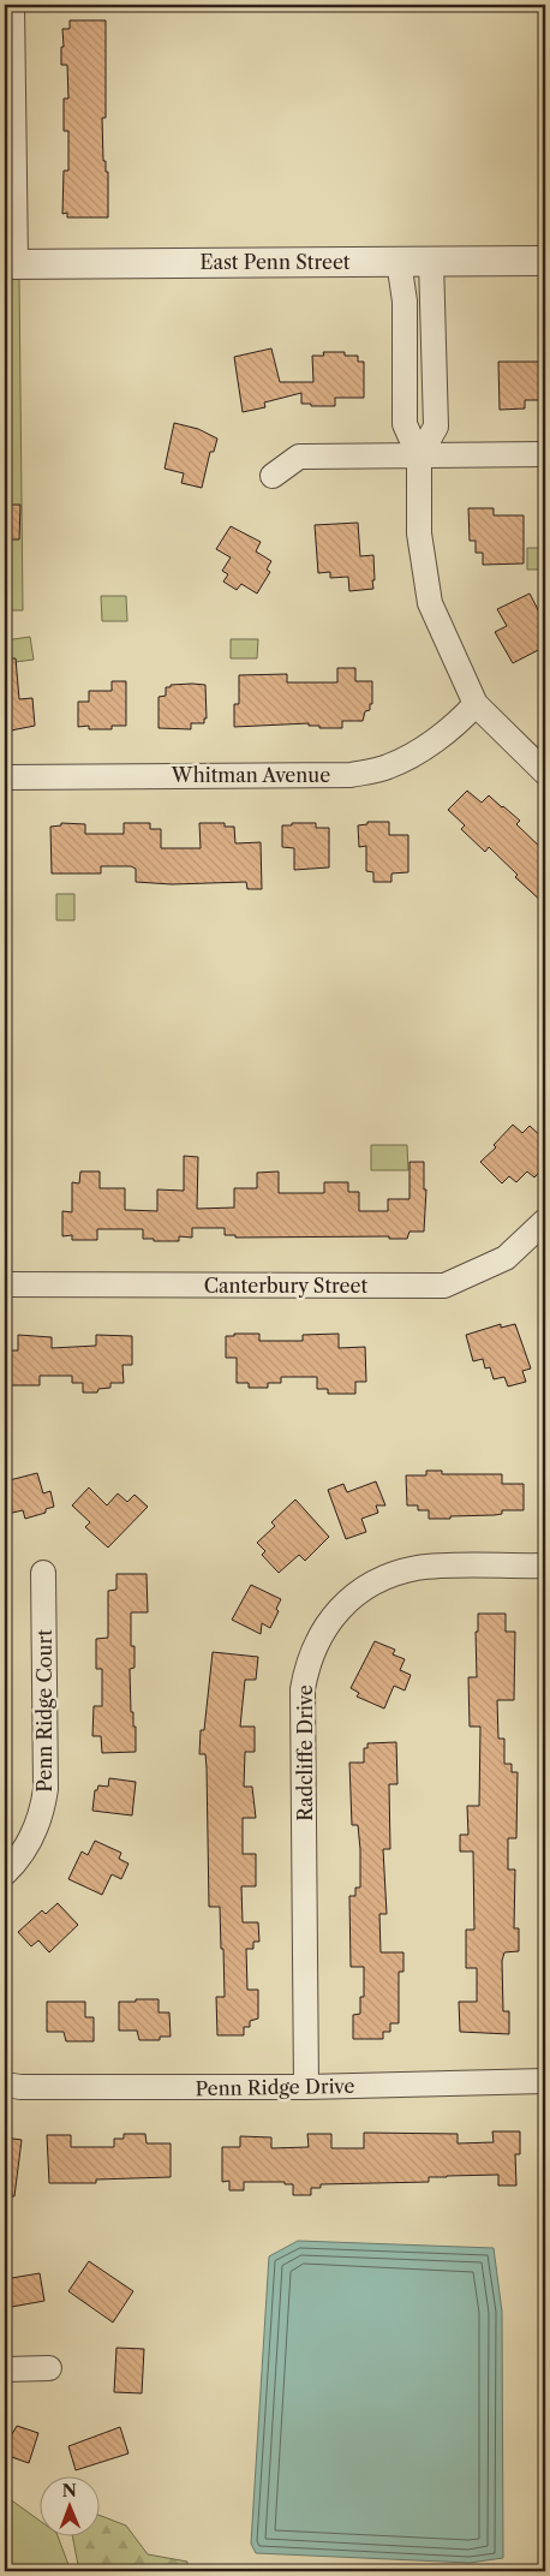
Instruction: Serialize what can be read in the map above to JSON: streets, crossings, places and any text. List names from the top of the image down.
{
  "streets": {
    "street": [
      "East Penn Street",
      "Whitman Avenue",
      "Canterbury Street",
      "Penn Ridge Court",
      "Radcliffe Drive",
      "Penn Ridge Drive"
    ]
  },
  "crossings": [
    ["Radcliffe Drive", "Penn Ridge Drive"]
  ],
  "north": "top"
}
